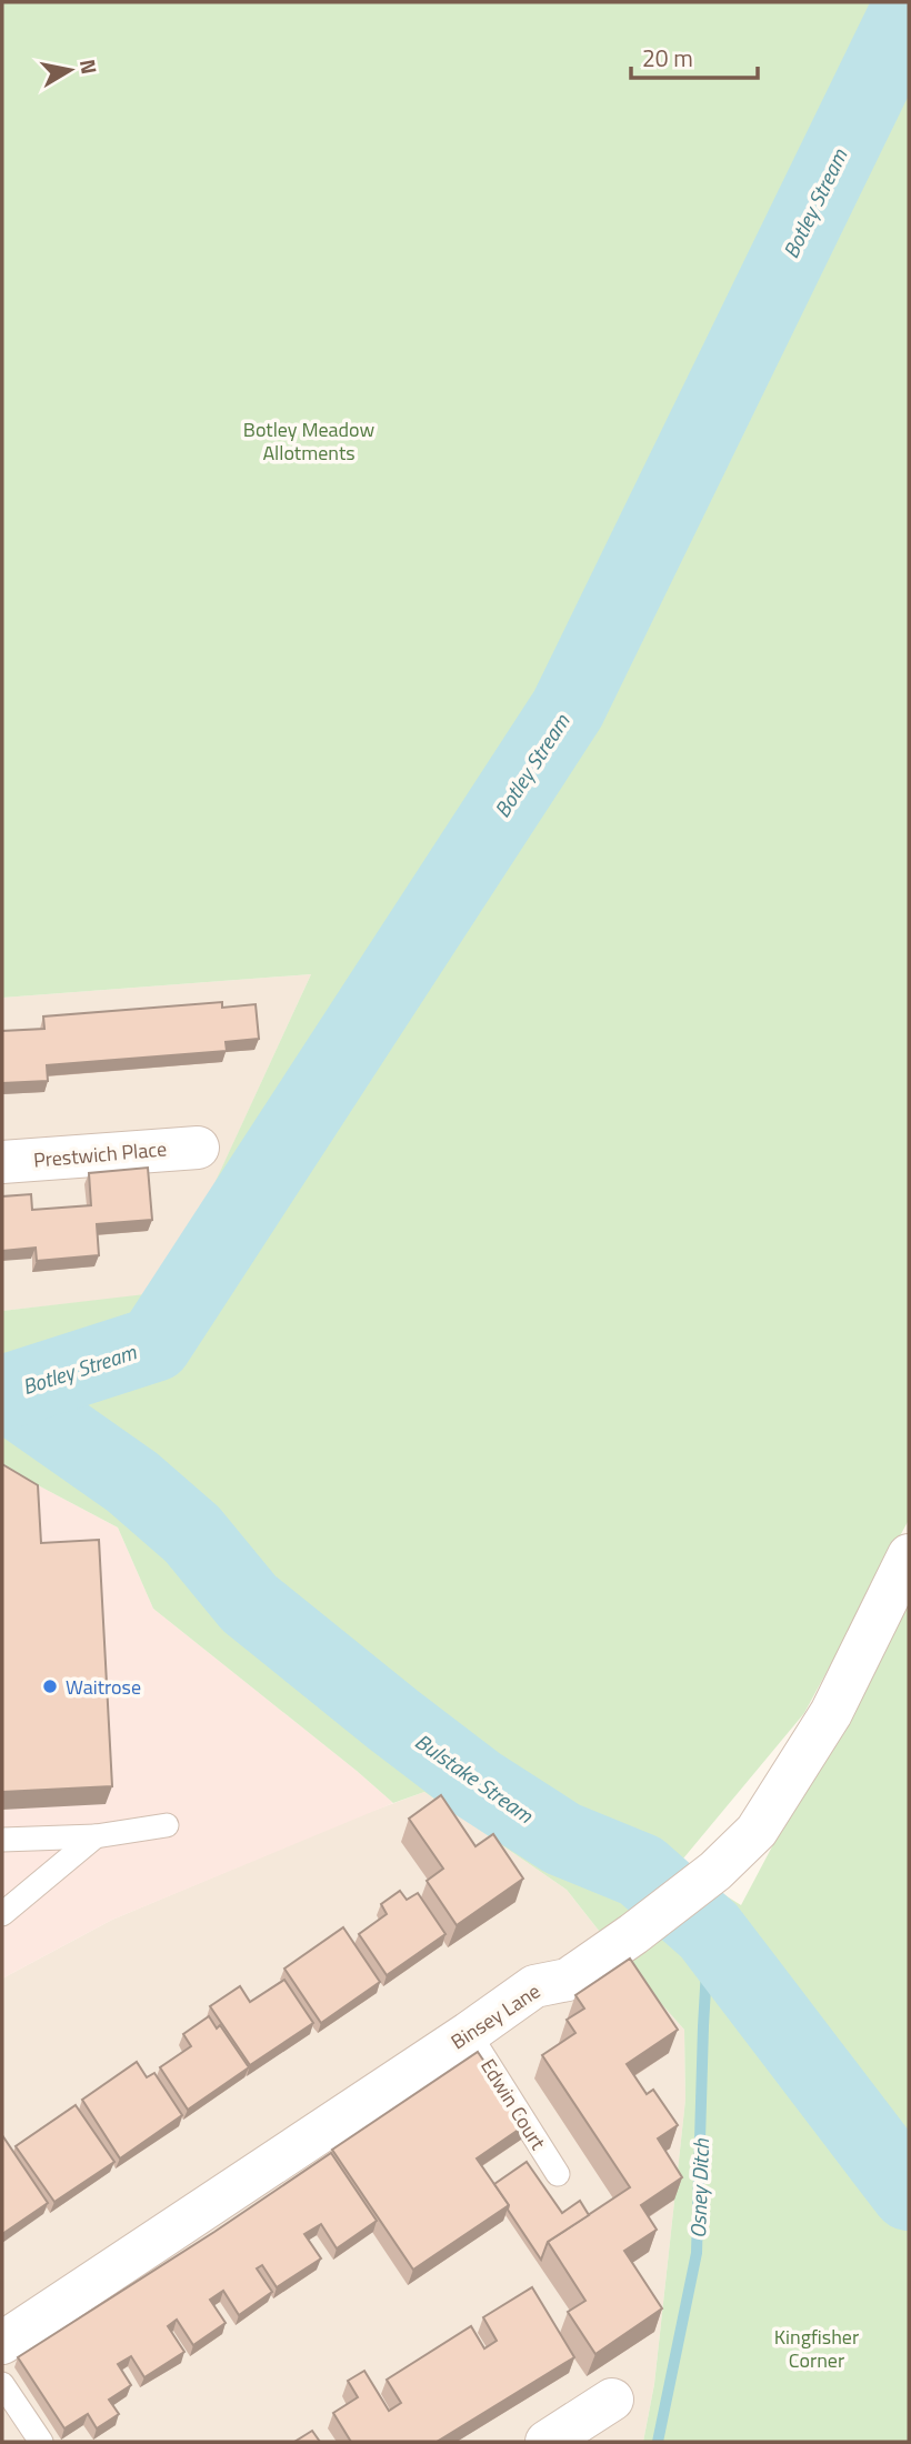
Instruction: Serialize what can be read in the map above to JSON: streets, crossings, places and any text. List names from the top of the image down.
{
  "streets": {
    "street": ["Prestwich Place", "Binsey Lane"],
    "lane": ["Edwin Court"]
  },
  "crossings": [
    ["Binsey Lane", "Edwin Court"]
  ],
  "water": ["Botley Stream", "Bulstake Stream", "Osney Ditch"],
  "parks": ["Botley Meadow Allotments", "Kingfisher Corner"],
  "places": ["Waitrose"],
  "scale_bar": "20 m",
  "north": "right"
}
